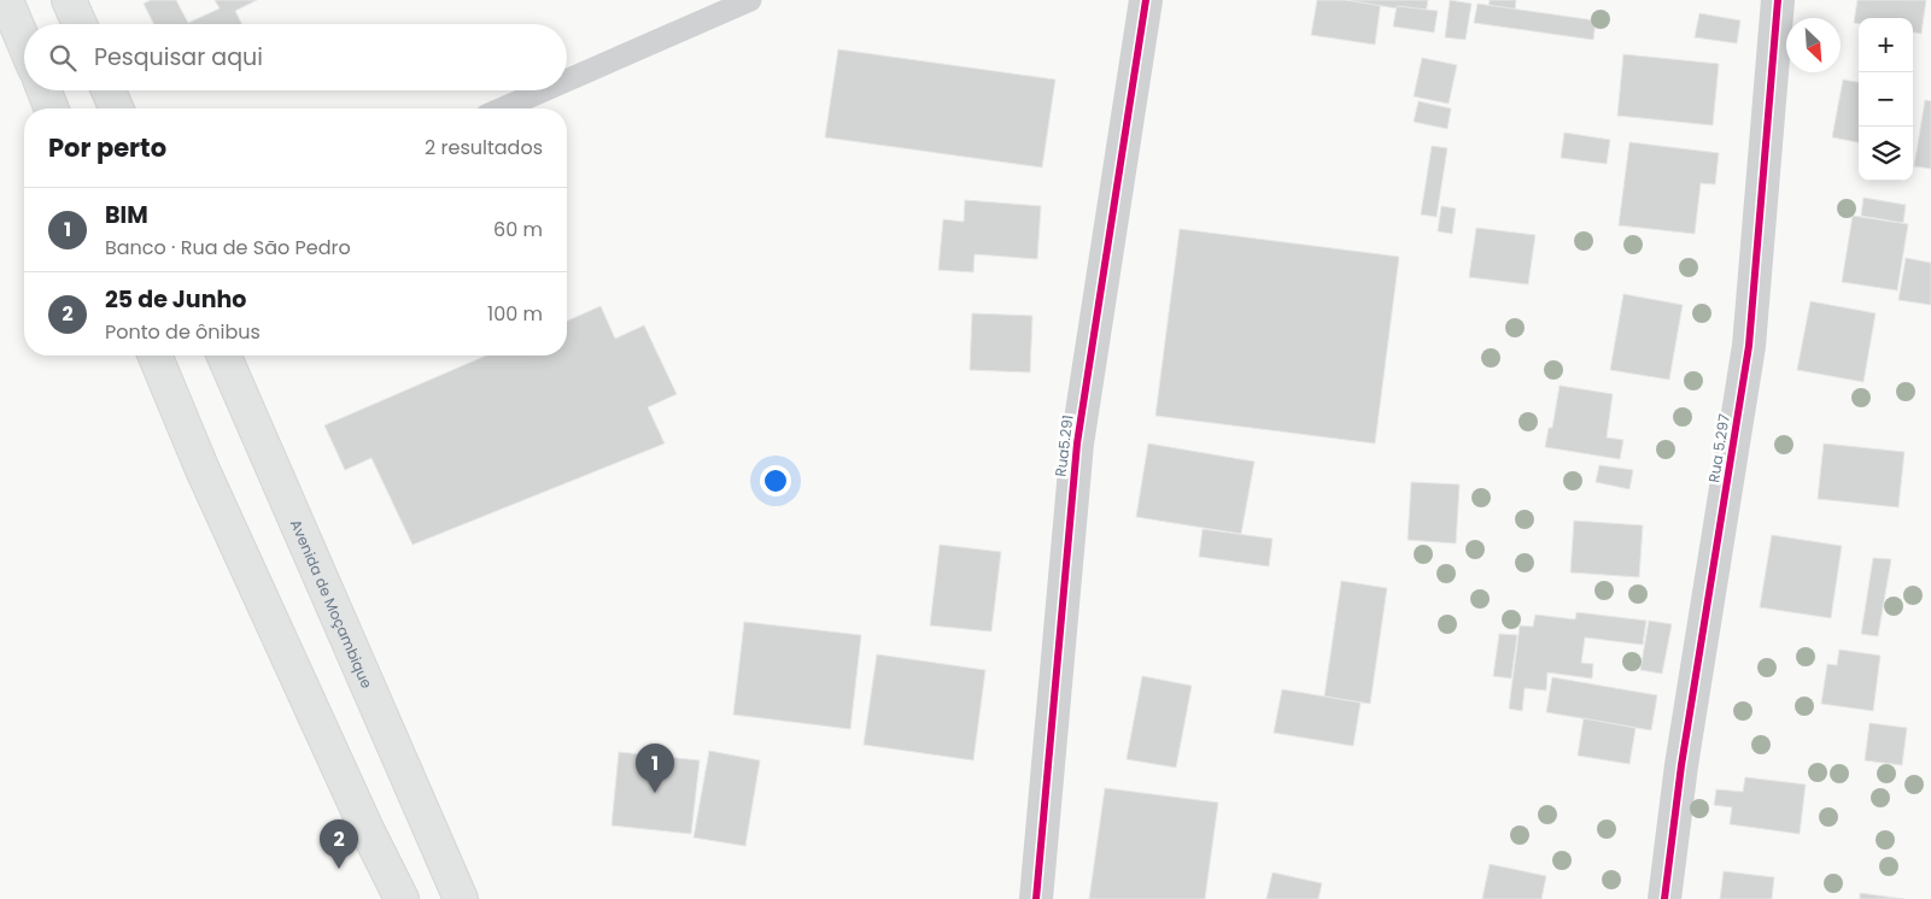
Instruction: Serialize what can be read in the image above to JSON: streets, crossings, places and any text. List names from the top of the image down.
{
  "streets": {
    "highway": ["Avenida de Moçambique"],
    "street": ["Rua5.291", "Rua 5.297"]
  },
  "north": "bottom right",
  "page": {
    "map_buttons": ["+", "−"],
    "search": "Pesquisar aqui",
    "heading": ["Por perto", "2 resultados"],
    "list": [
      {
        "mark": "1",
        "name": "BIM",
        "note": "Banco · Rua de São Pedro",
        "value": "60 m"
      },
      {
        "mark": "2",
        "name": "25 de Junho",
        "note": "Ponto de ônibus",
        "value": "100 m"
      }
    ],
    "pins": ["1", "2"]
  }
}
